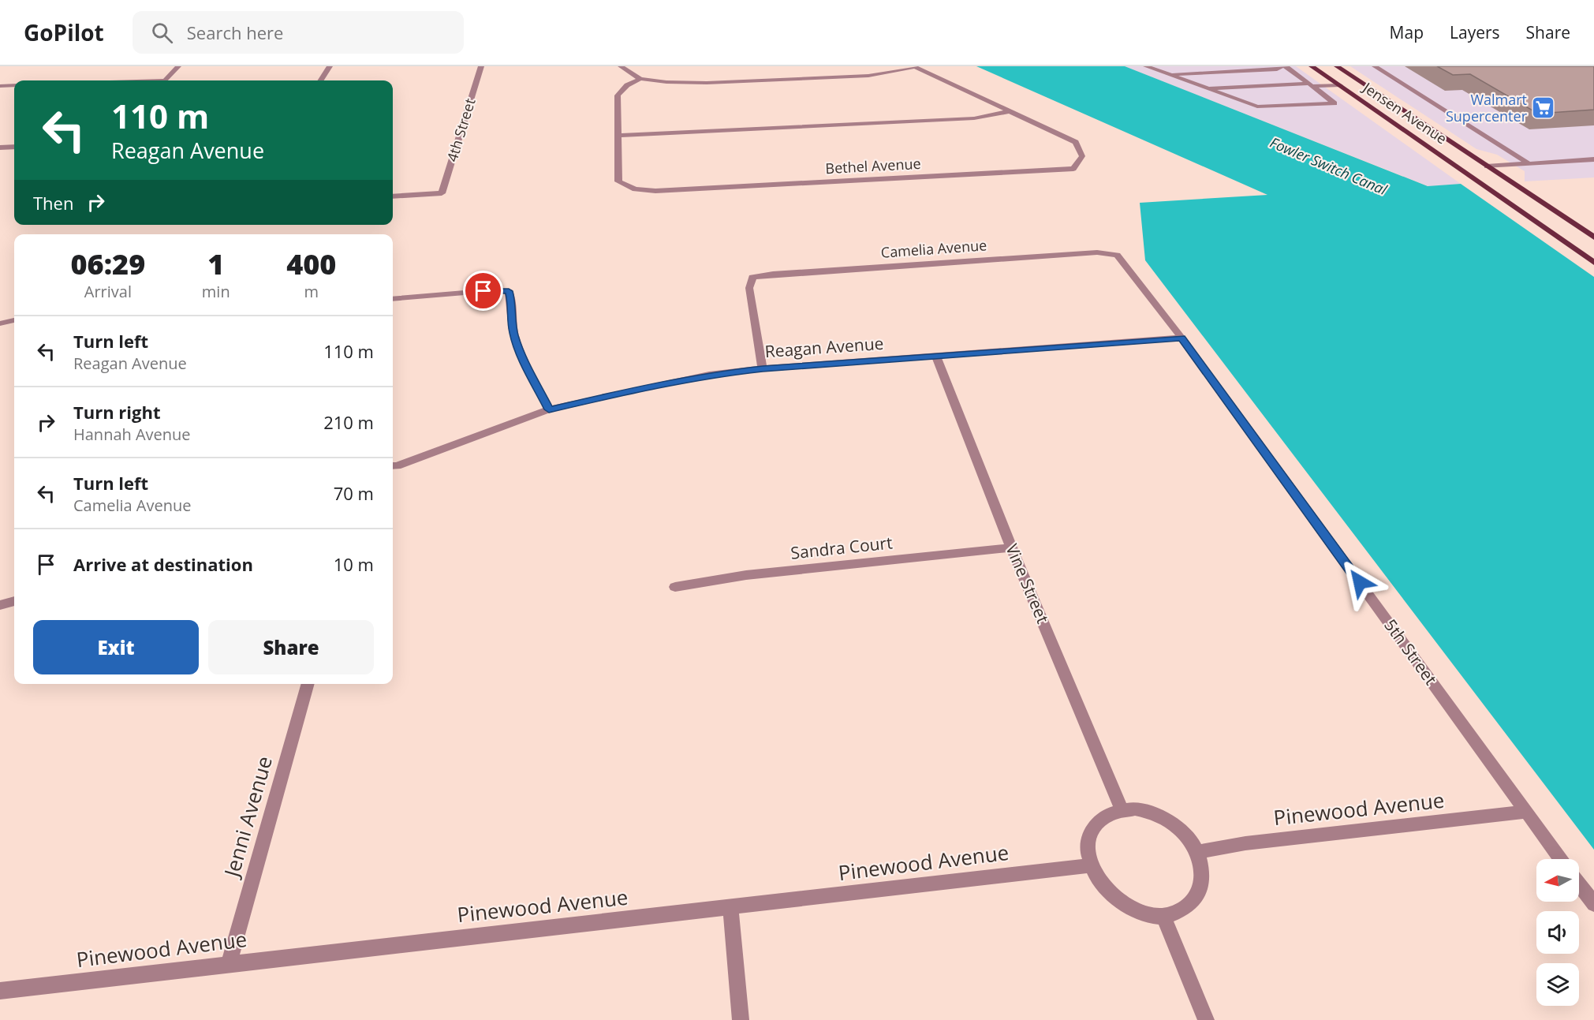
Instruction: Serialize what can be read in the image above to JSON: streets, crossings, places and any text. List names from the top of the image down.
{
  "streets": {
    "main road": ["Jensen Avenue"],
    "street": [
      "4th Street",
      "Bethel Avenue",
      "Camelia Avenue",
      "Reagan Avenue",
      "Sandra Court",
      "Vine Street",
      "5th Street",
      "Pinewood Avenue",
      "Jenni Avenue"
    ]
  },
  "crossings": [
    ["Camelia Avenue", "Reagan Avenue"],
    ["Camelia Avenue", "5th Street"],
    ["Reagan Avenue", "Vine Street"],
    ["Reagan Avenue", "5th Street"],
    ["Sandra Court", "Vine Street"],
    ["Vine Street", "Pinewood Avenue"],
    ["5th Street", "Pinewood Avenue"],
    ["Pinewood Avenue", "Jenni Avenue"]
  ],
  "water": ["Fowler Switch Canal"],
  "places": {
    "supermarket": ["Walmart Supercenter"]
  },
  "north": "left",
  "page": {
    "header": "GoPilot",
    "search": "Search here",
    "nav": ["Map", "Layers", "Share"],
    "turn": ["110 m", "Reagan Avenue"],
    "then": "Then",
    "eta": [
      "06:29",
      "Arrival",
      "1",
      "min",
      "400",
      "m"
    ],
    "list": [
      {
        "name": "Turn left",
        "note": "Reagan Avenue",
        "value": "110 m"
      },
      {
        "name": "Turn right",
        "note": "Hannah Avenue",
        "value": "210 m"
      },
      {
        "name": "Turn left",
        "note": "Camelia Avenue",
        "value": "70 m"
      },
      {
        "name": "Arrive at destination",
        "value": "10 m"
      }
    ],
    "buttons": ["Exit", "Share"]
  }
}
